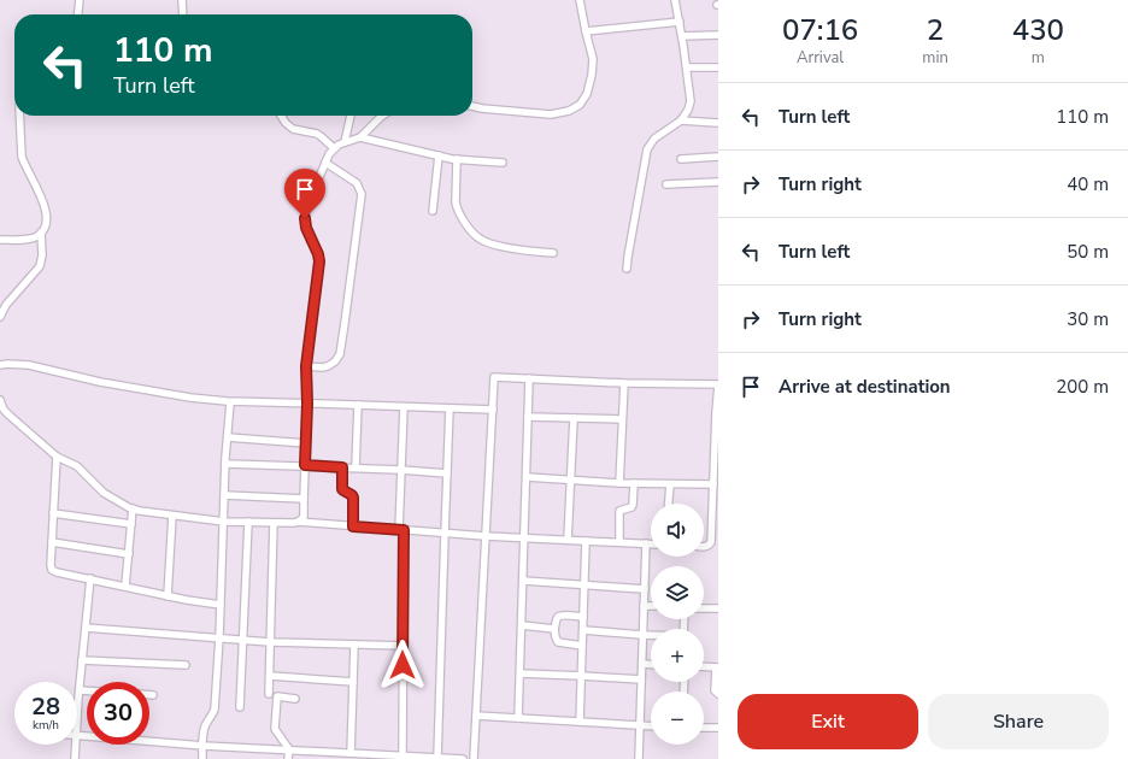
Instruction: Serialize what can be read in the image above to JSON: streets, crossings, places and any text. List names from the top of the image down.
{
  "page": {
    "eta": [
      "07:16",
      "Arrival",
      "2",
      "min",
      "430",
      "m"
    ],
    "turn": ["110 m", "Turn left"],
    "list": [
      {
        "name": "Turn left",
        "value": "110 m"
      },
      {
        "name": "Turn right",
        "value": "40 m"
      },
      {
        "name": "Turn left",
        "value": "50 m"
      },
      {
        "name": "Turn right",
        "value": "30 m"
      },
      {
        "name": "Arrive at destination",
        "value": "200 m"
      }
    ],
    "map_buttons": ["+", "−"],
    "speed": "28 km/h",
    "limit": "30",
    "buttons": ["Exit", "Share"]
  }
}
